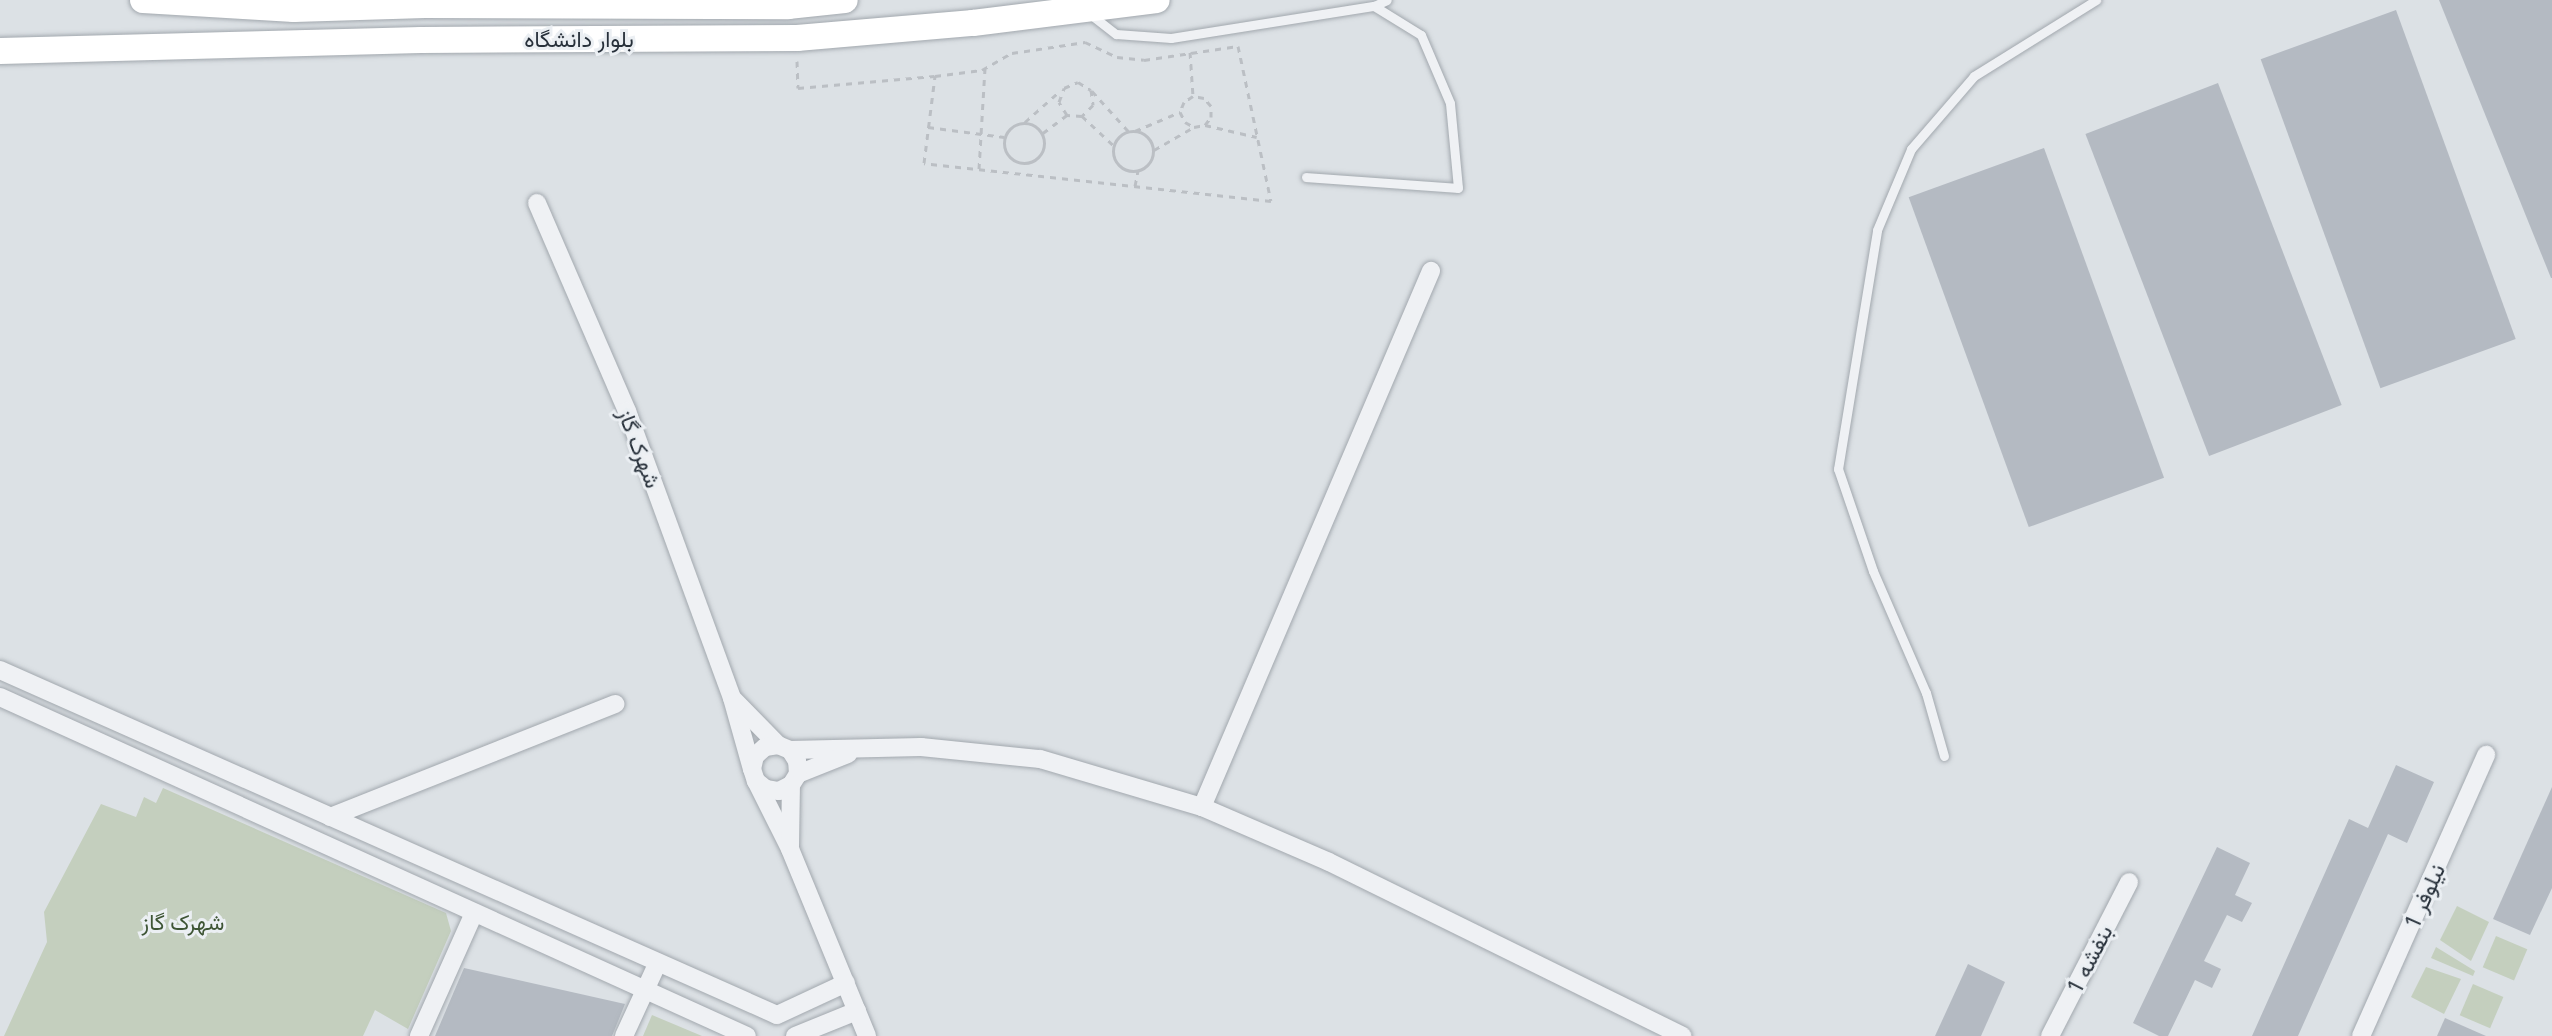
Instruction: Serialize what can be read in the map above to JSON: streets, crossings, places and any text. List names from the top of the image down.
{
  "streets": {
    "main road": ["بلوار دانشگاه"],
    "street": ["شهرک گاز", "نیلوفر 1", "بنفشه 1"]
  },
  "parks": ["شهرک گاز"]
}
